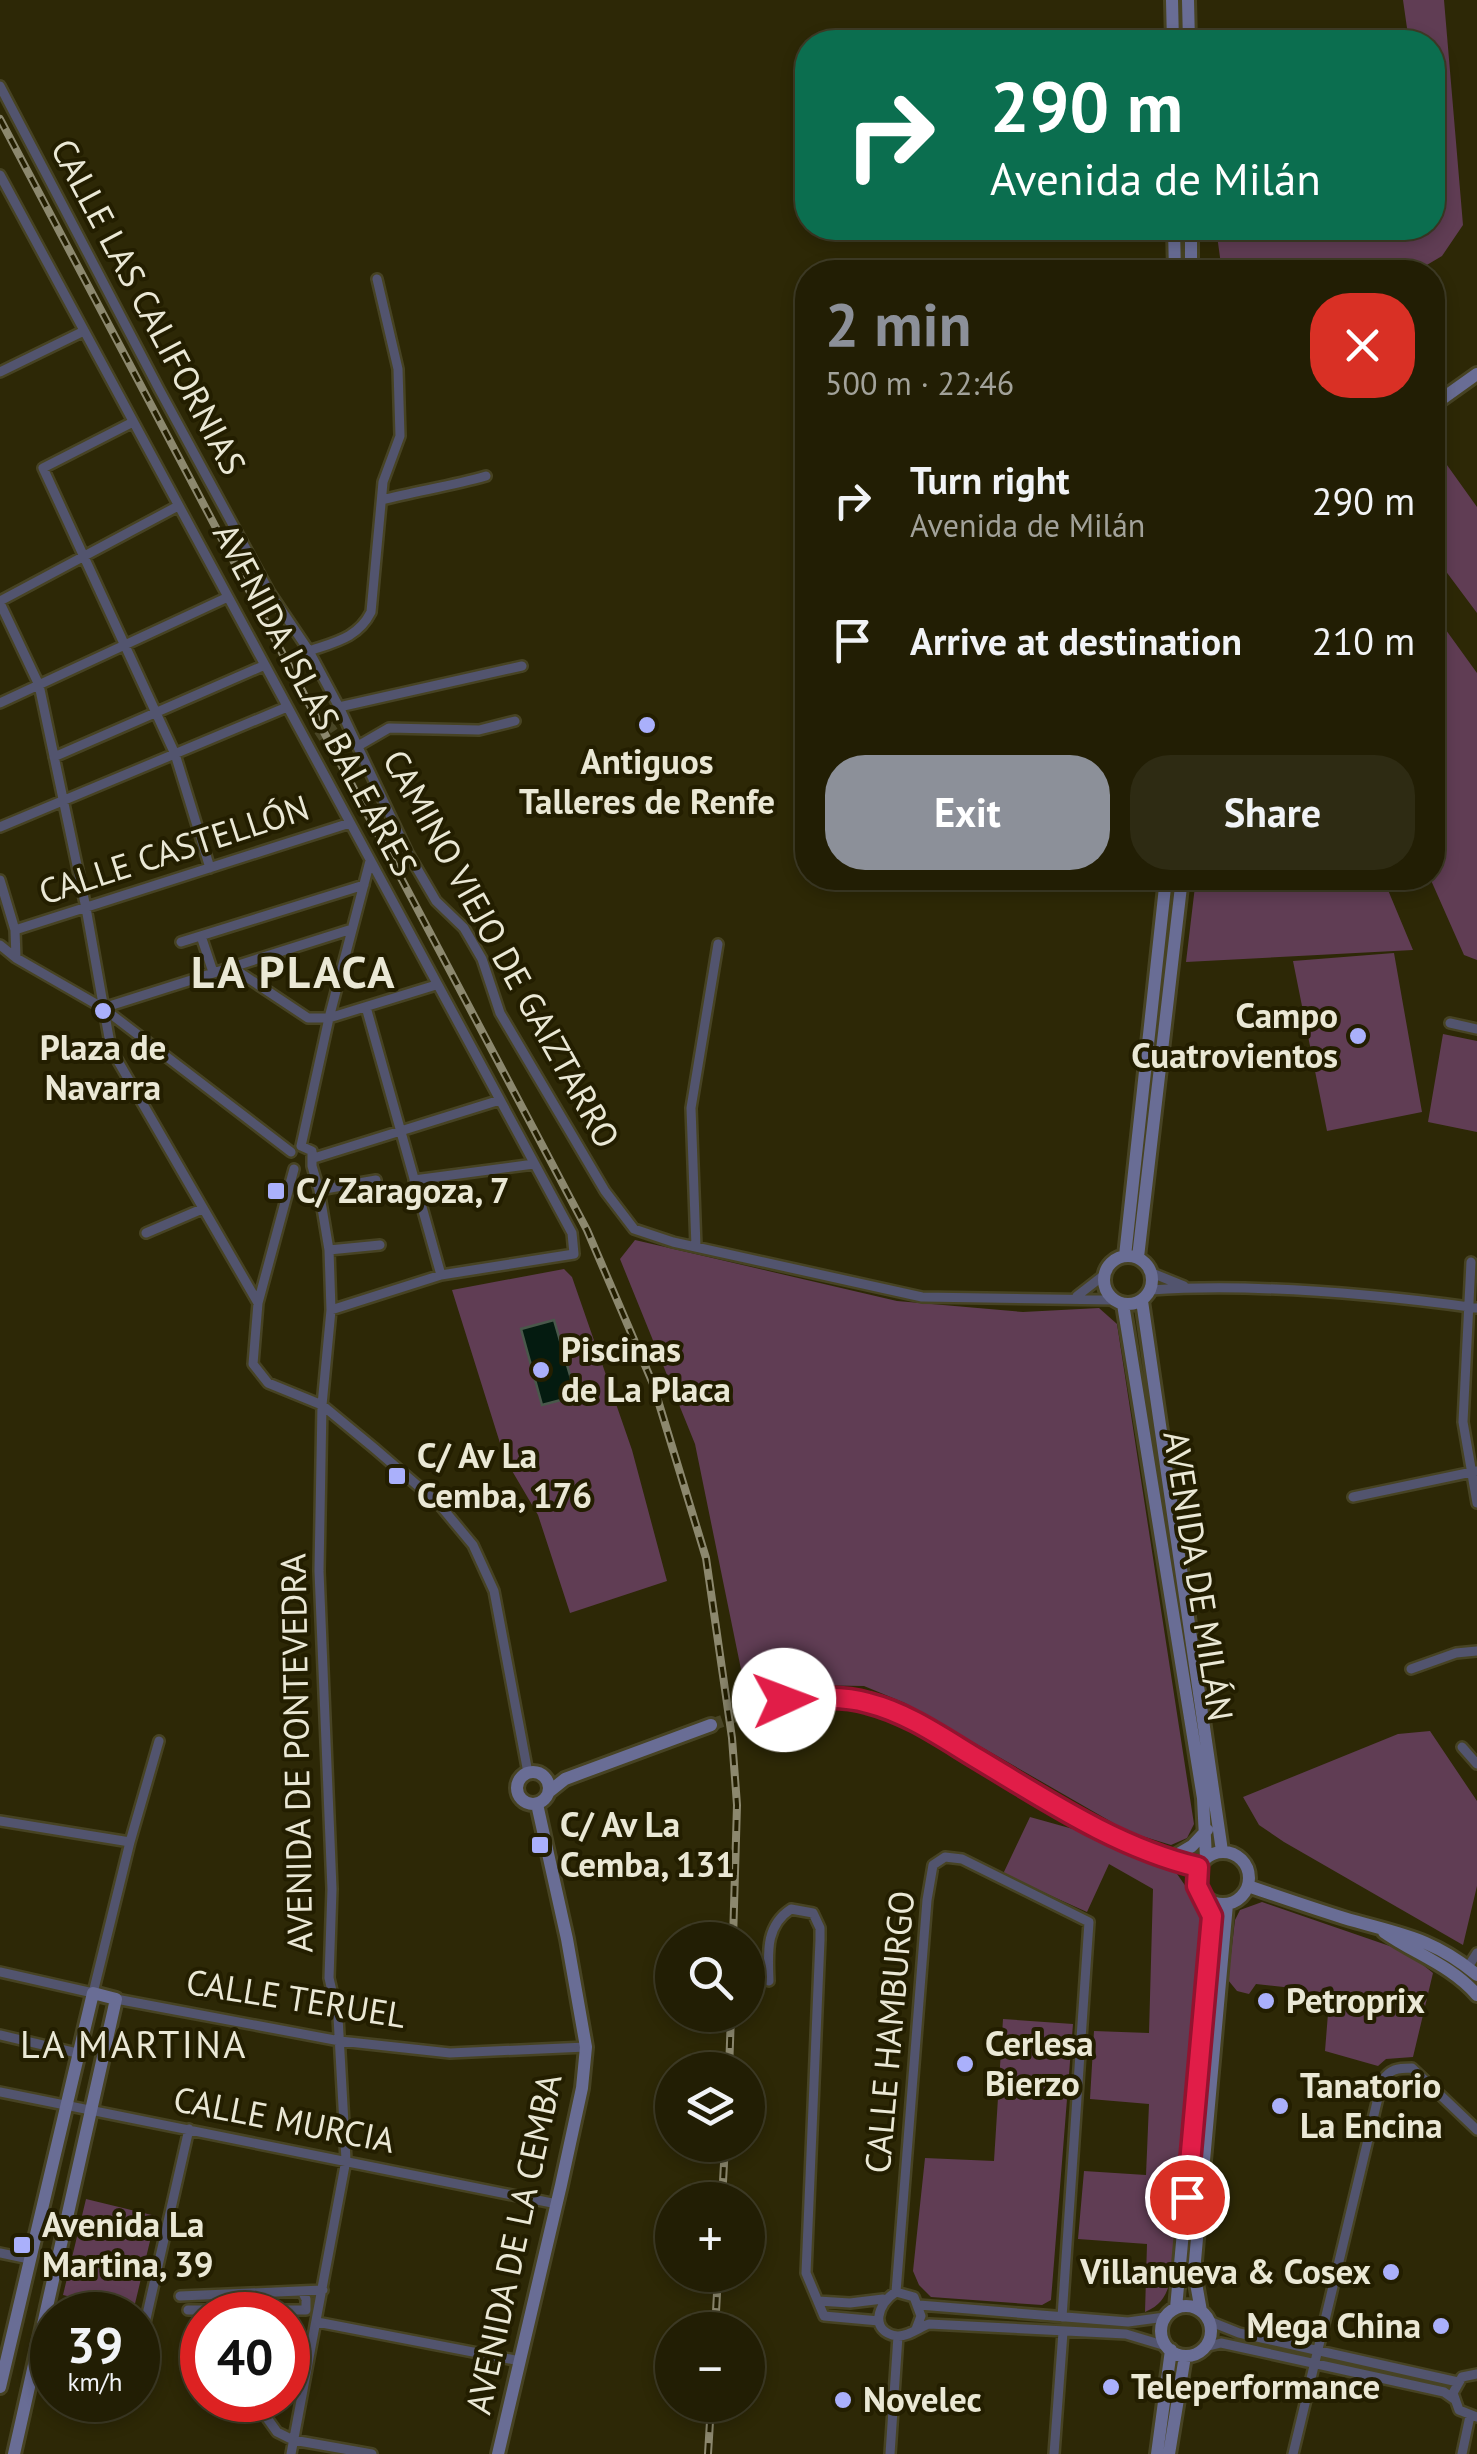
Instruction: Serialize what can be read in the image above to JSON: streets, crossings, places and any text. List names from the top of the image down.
{
  "streets": {
    "street": [
      "CALLE LAS CALIFORNIAS",
      "AVENIDA ISLAS BALEARES",
      "CALLE CASTELLÓN",
      "CAMINO VIEJO DE GAIZTARRO",
      "AVENIDA DE MILÁN",
      "AVENIDA DE PONTEVEDRA",
      "CALLE TERUEL",
      "CALLE HAMBURGO",
      "CALLE MURCIA",
      "AVENIDA DE LA CEMBA"
    ]
  },
  "crossings": [
    ["CALLE LAS CALIFORNIAS", "CAMINO VIEJO DE GAIZTARRO"],
    ["AVENIDA ISLAS BALEARES", "CALLE CASTELLÓN"],
    ["CAMINO VIEJO DE GAIZTARRO", "AVENIDA DE MILÁN"],
    ["AVENIDA DE PONTEVEDRA", "CALLE TERUEL"],
    ["AVENIDA DE PONTEVEDRA", "CALLE MURCIA"],
    ["CALLE TERUEL", "AVENIDA DE LA CEMBA"],
    ["CALLE MURCIA", "AVENIDA DE LA CEMBA"]
  ],
  "districts": ["LA PLACA", "LA MARTINA"],
  "places": {
    "other": [
      "Antiguos Talleres de Renfe",
      "Plaza de Navarra",
      "Campo Cuatrovientos",
      "Piscinas de La Placa",
      "Petroprix",
      "Cerlesa Bierzo",
      "Tanatorio La Encina",
      "Villanueva & Cosex",
      "Mega China",
      "Teleperformance",
      "Novelec"
    ],
    "transit": [
      "C/ Zaragoza, 7",
      "C/ Av La Cemba, 176",
      "C/ Av La Cemba, 131",
      "Avenida La Martina, 39"
    ]
  },
  "page": {
    "turn": ["290 m", "Avenida de Milán"],
    "heading": ["2 min", "500 m · 22:46"],
    "list": [
      {
        "name": "Turn right",
        "note": "Avenida de Milán",
        "value": "290 m"
      },
      {
        "name": "Arrive at destination",
        "value": "210 m"
      }
    ],
    "buttons": ["Exit", "Share"],
    "map_buttons": ["+", "−"],
    "speed": "39 km/h",
    "limit": "40"
  }
}
